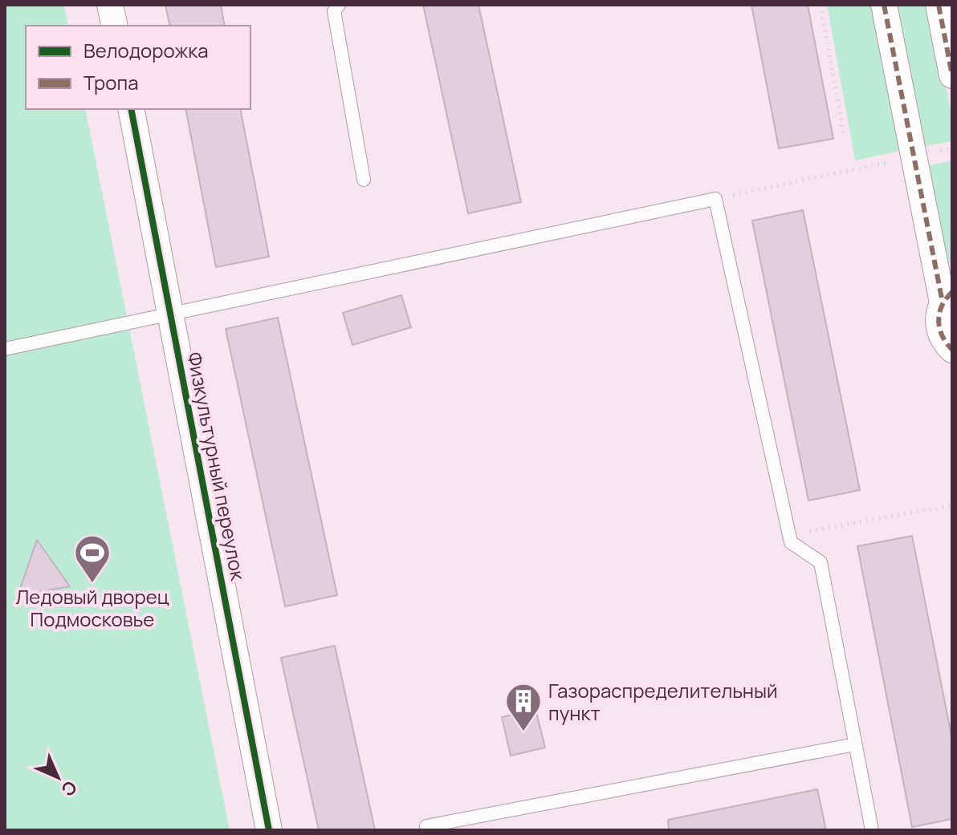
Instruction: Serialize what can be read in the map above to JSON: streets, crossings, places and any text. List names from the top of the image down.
{
  "streets": {
    "street": ["Физкультурный переулок"]
  },
  "places": {
    "sports": ["Ледовый дворец Подмосковье"],
    "building": ["Газораспределительный пункт"]
  },
  "legend": ["Велодорожка", "Тропа"],
  "north": "bottom right"
}
